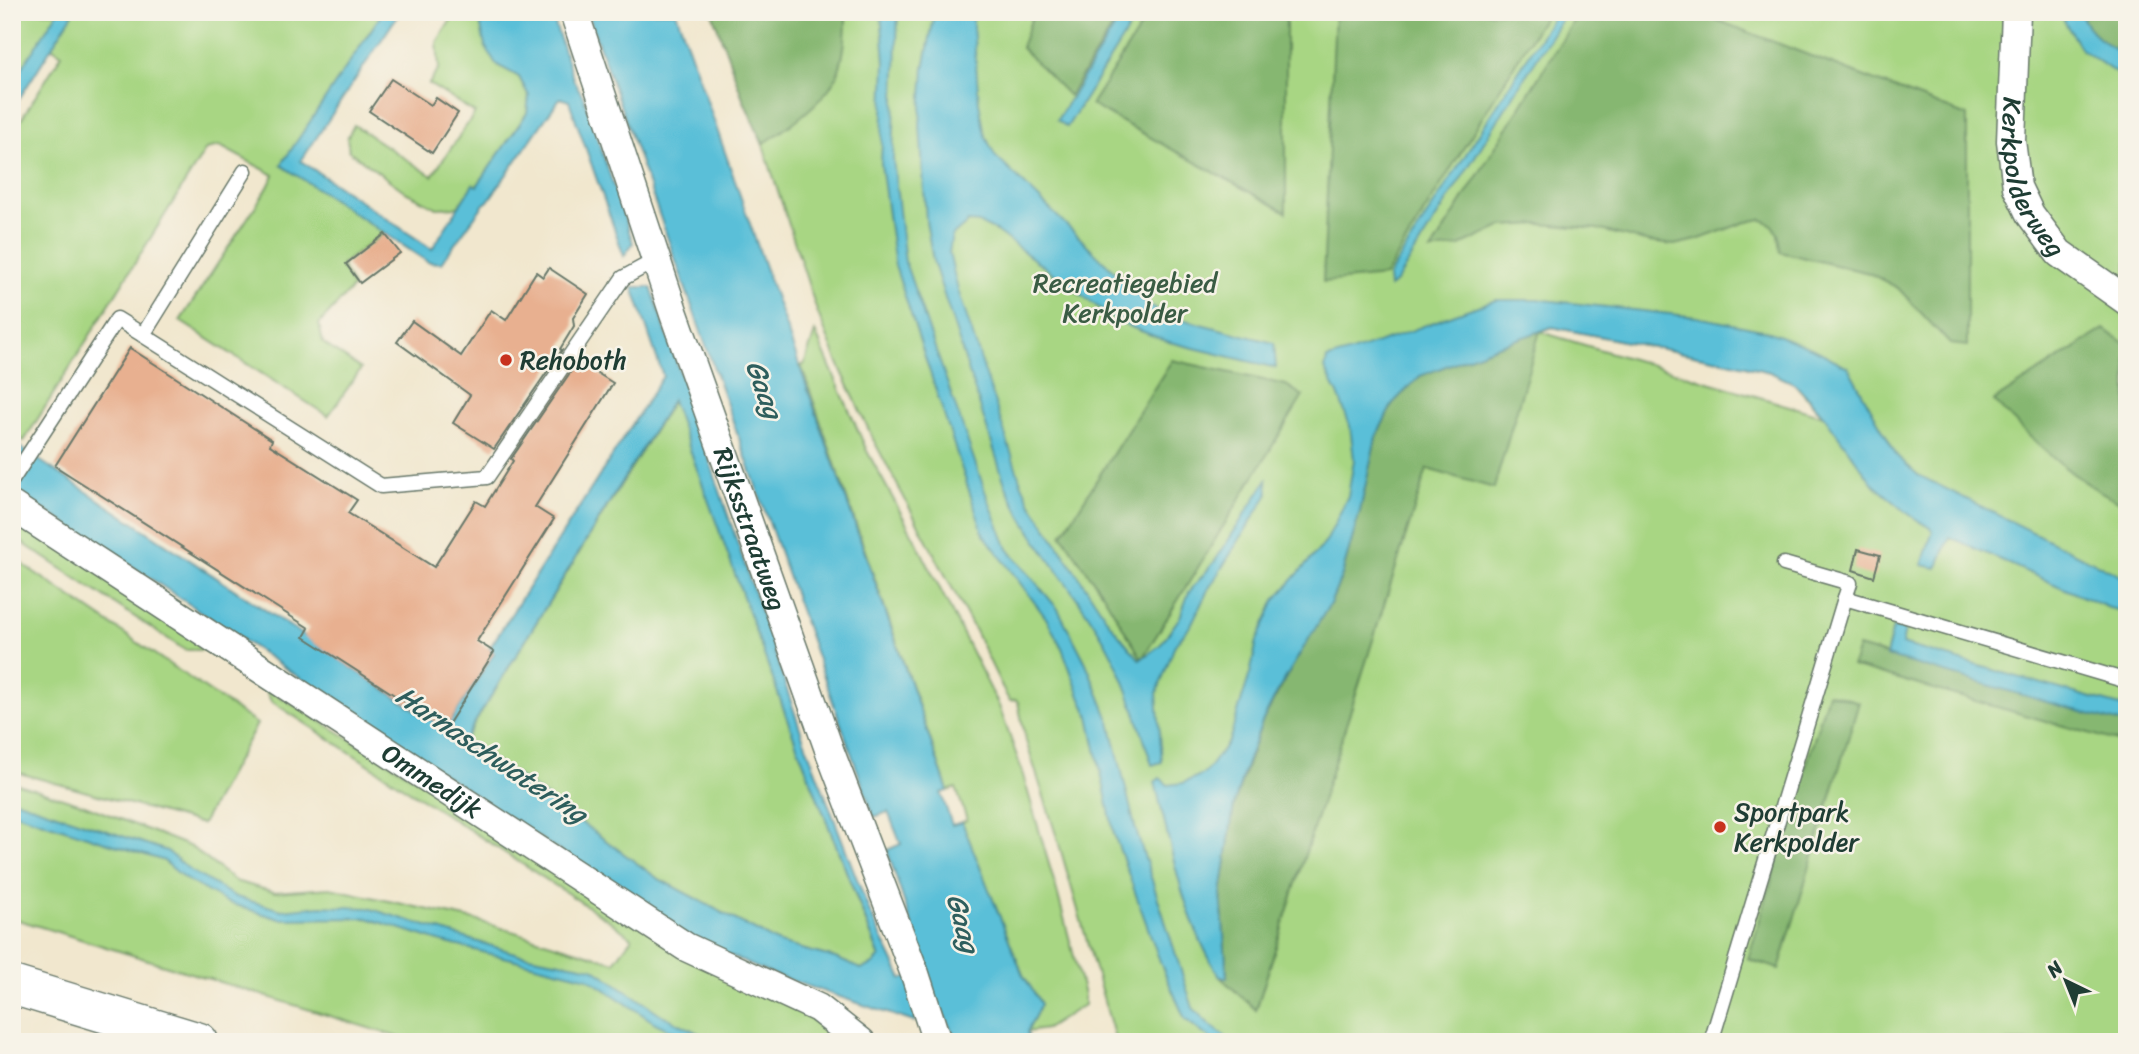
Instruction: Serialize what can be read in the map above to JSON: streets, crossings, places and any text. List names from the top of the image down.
{
  "streets": {
    "street": ["Kerkpolderweg", "Rijksstraatweg", "Ommedijk"]
  },
  "water": ["Gaag", "Harnaschwatering"],
  "parks": ["Recreatiegebied Kerkpolder"],
  "places": ["Rehoboth", "Sportpark Kerkpolder"],
  "north": "top left"
}
